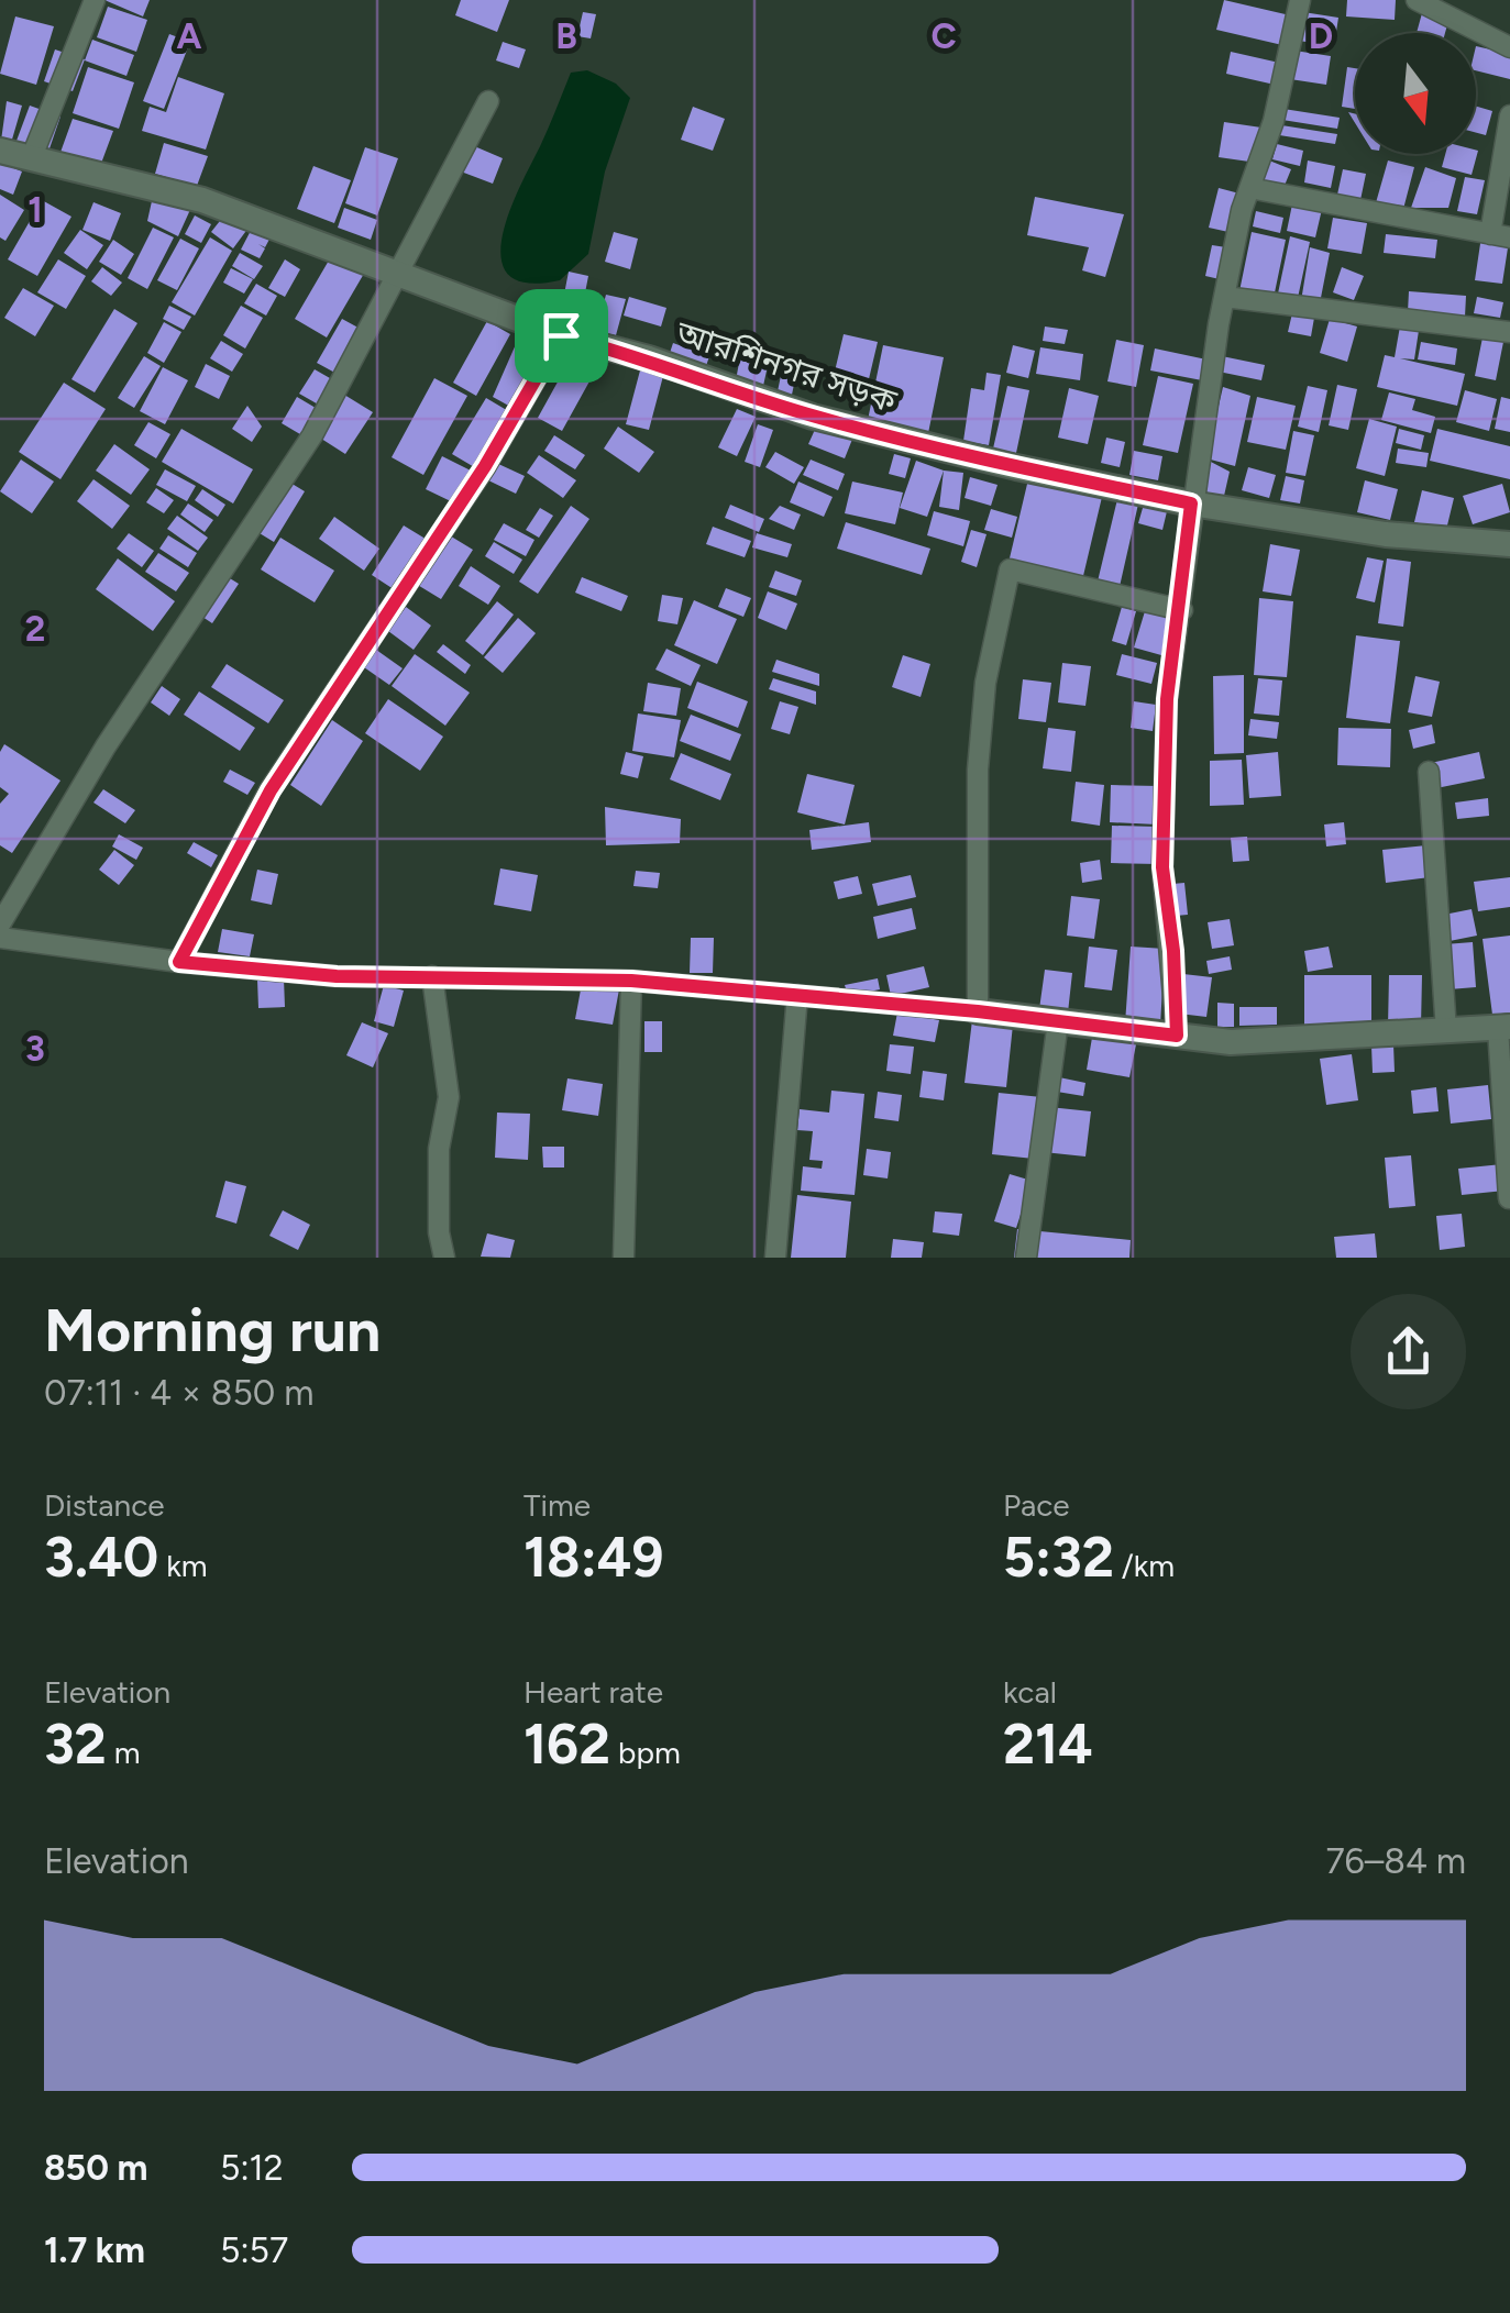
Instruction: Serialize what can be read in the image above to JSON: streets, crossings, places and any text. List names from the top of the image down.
{
  "streets": {
    "street": ["আরশিনগর সড়ক"]
  },
  "north": "bottom",
  "page": {
    "heading": ["Morning run", "07:11 · 4 × 850 m"],
    "stats": [
      ["Distance", "3.40 km"],
      ["Time", "18:49"],
      ["Pace", "5:32 /km"],
      ["Elevation", "32 m"],
      ["Heart rate", "162 bpm"],
      ["kcal", "214"]
    ],
    "chart": ["Elevation", "76–84 m"],
    "list": [
      {
        "name": "850 m",
        "note": "5:12"
      },
      {
        "name": "1.7 km",
        "note": "5:57"
      }
    ]
  },
  "grid": {
    "columns": [
      "A",
      "B",
      "C",
      "D"
    ],
    "rows": ["1", "2", "3"]
  }
}
